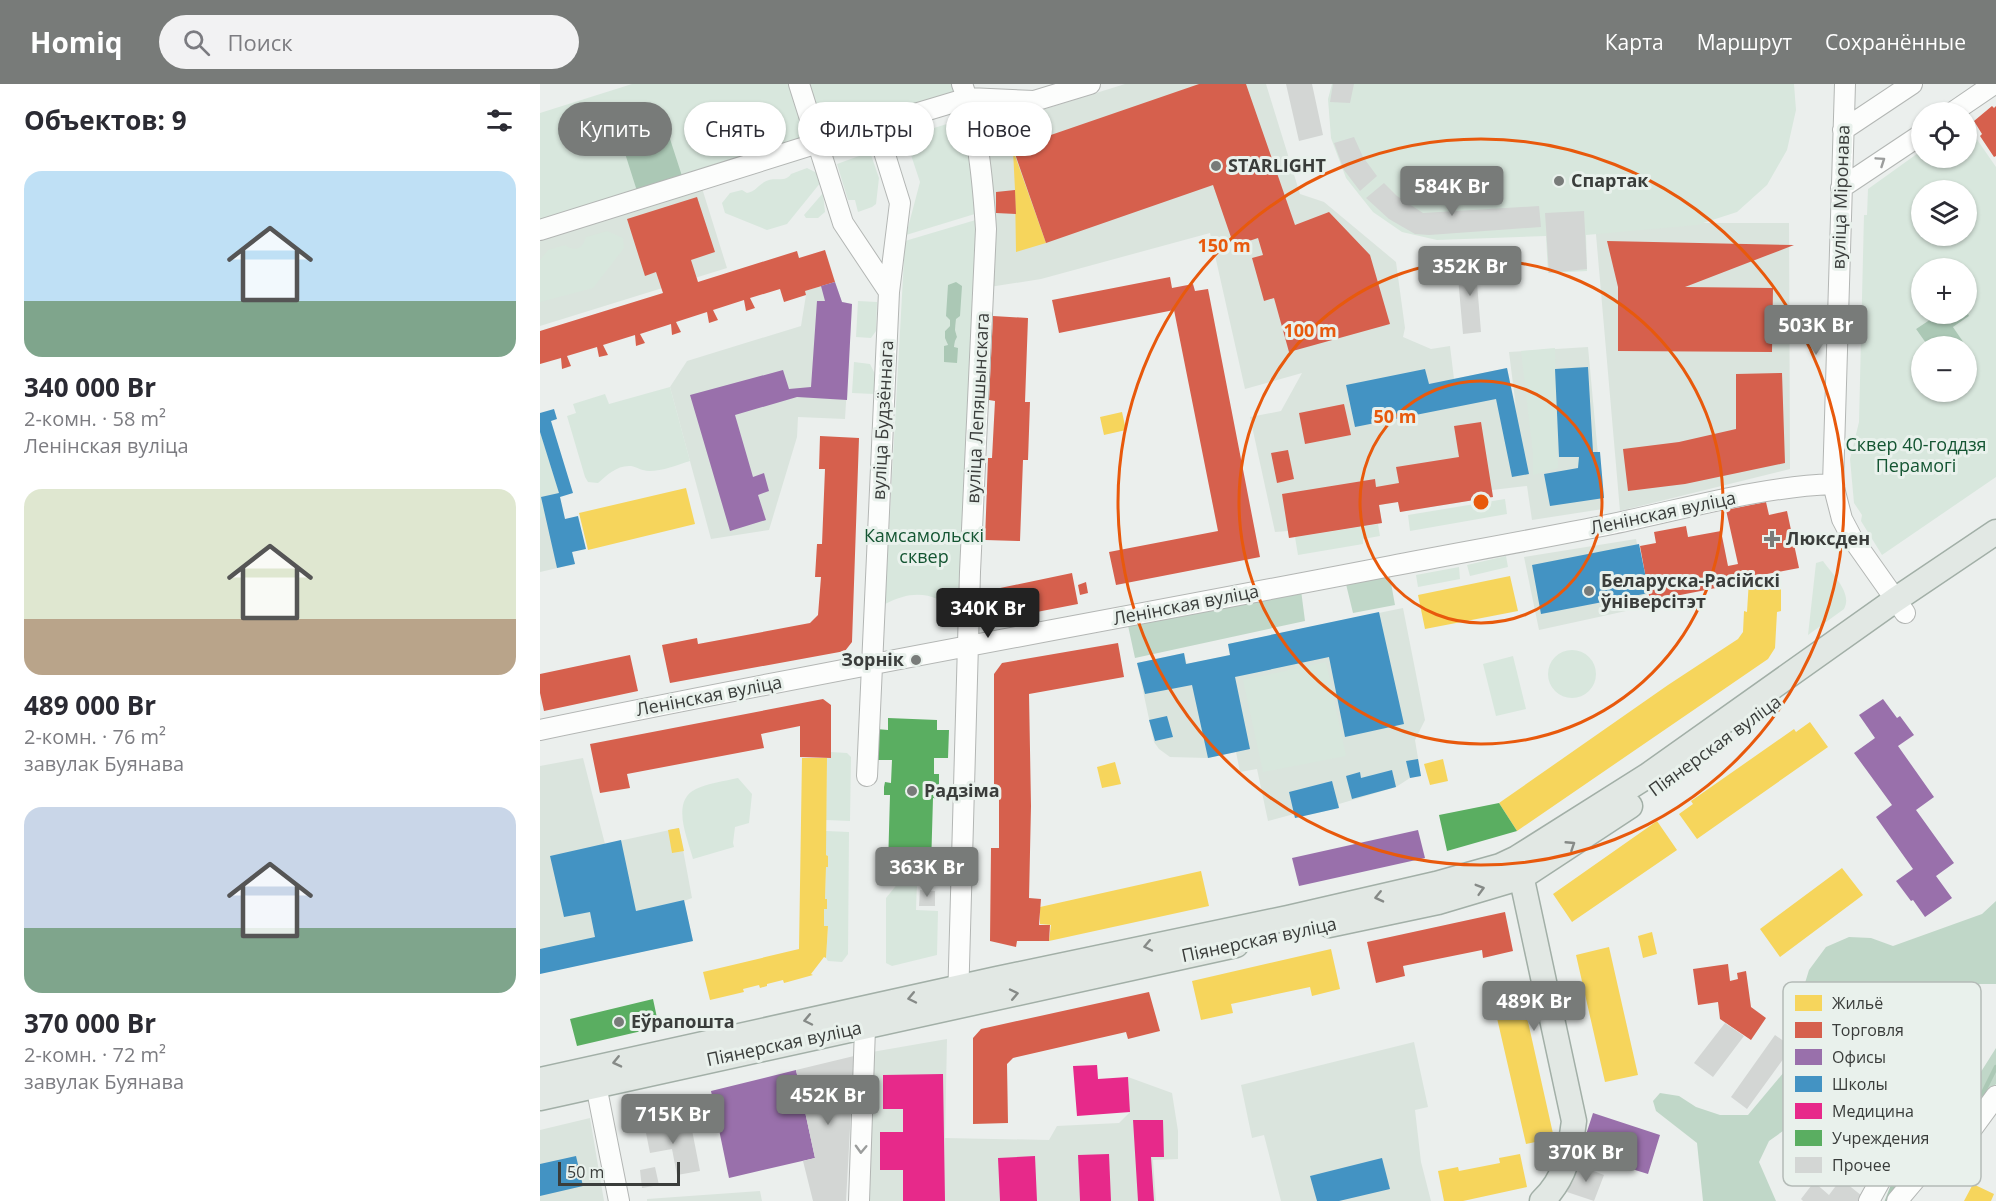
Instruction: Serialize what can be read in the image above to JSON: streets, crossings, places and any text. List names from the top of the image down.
{
  "streets": {
    "main road": ["Піянерская вуліца"],
    "street": [
      "вуліца Міронава",
      "вуліца Лепяшынскага",
      "вуліца Будзённага",
      "Ленінская вуліца"
    ]
  },
  "crossings": [
    ["вуліца Міронава", "Ленінская вуліца"],
    ["вуліца Міронава", "Піянерская вуліца"],
    ["вуліца Лепяшынскага", "Ленінская вуліца"],
    ["вуліца Лепяшынскага", "Піянерская вуліца"],
    ["вуліца Будзённага", "Ленінская вуліца"]
  ],
  "parks": ["Сквер 40-годдзя Перамогі", "Камсамольскі сквер"],
  "places": {
    "other": [
      "STARLIGHT",
      "Спартак",
      "Беларуска-Расійскі ўніверсітэт",
      "Зорнік",
      "Радзіма",
      "Еўрапошта"
    ],
    "health": ["Люксден"]
  },
  "legend": [
    "Жильё",
    "Торговля",
    "Офисы",
    "Школы",
    "Медицина",
    "Учреждения",
    "Прочее"
  ],
  "scale_bar": "50 m",
  "page": {
    "header": "Homiq",
    "search": "Поиск",
    "nav": ["Карта", "Маршрут", "Сохранённые"],
    "heading": "Объектов: 9",
    "map_buttons": ["+", "−"],
    "chip": [
      "Купить",
      "Снять",
      "Фильтры",
      "Новое"
    ],
    "list": [
      {
        "name": "340 000 Br",
        "note": "2-комн. · 58 m² · Ленінская вуліца"
      },
      {
        "name": "489 000 Br",
        "note": "2-комн. · 76 m² · завулак Буянава"
      },
      {
        "name": "370 000 Br",
        "note": "2-комн. · 72 m² · завулак Буянава"
      }
    ],
    "price": [
      "584K Br",
      "352K Br",
      "503K Br",
      "340K Br",
      "363K Br",
      "489K Br",
      "452K Br",
      "715K Br",
      "370K Br"
    ],
    "scale": "50 m"
  },
  "rings": ["150 m", "100 m", "50 m"]
}
